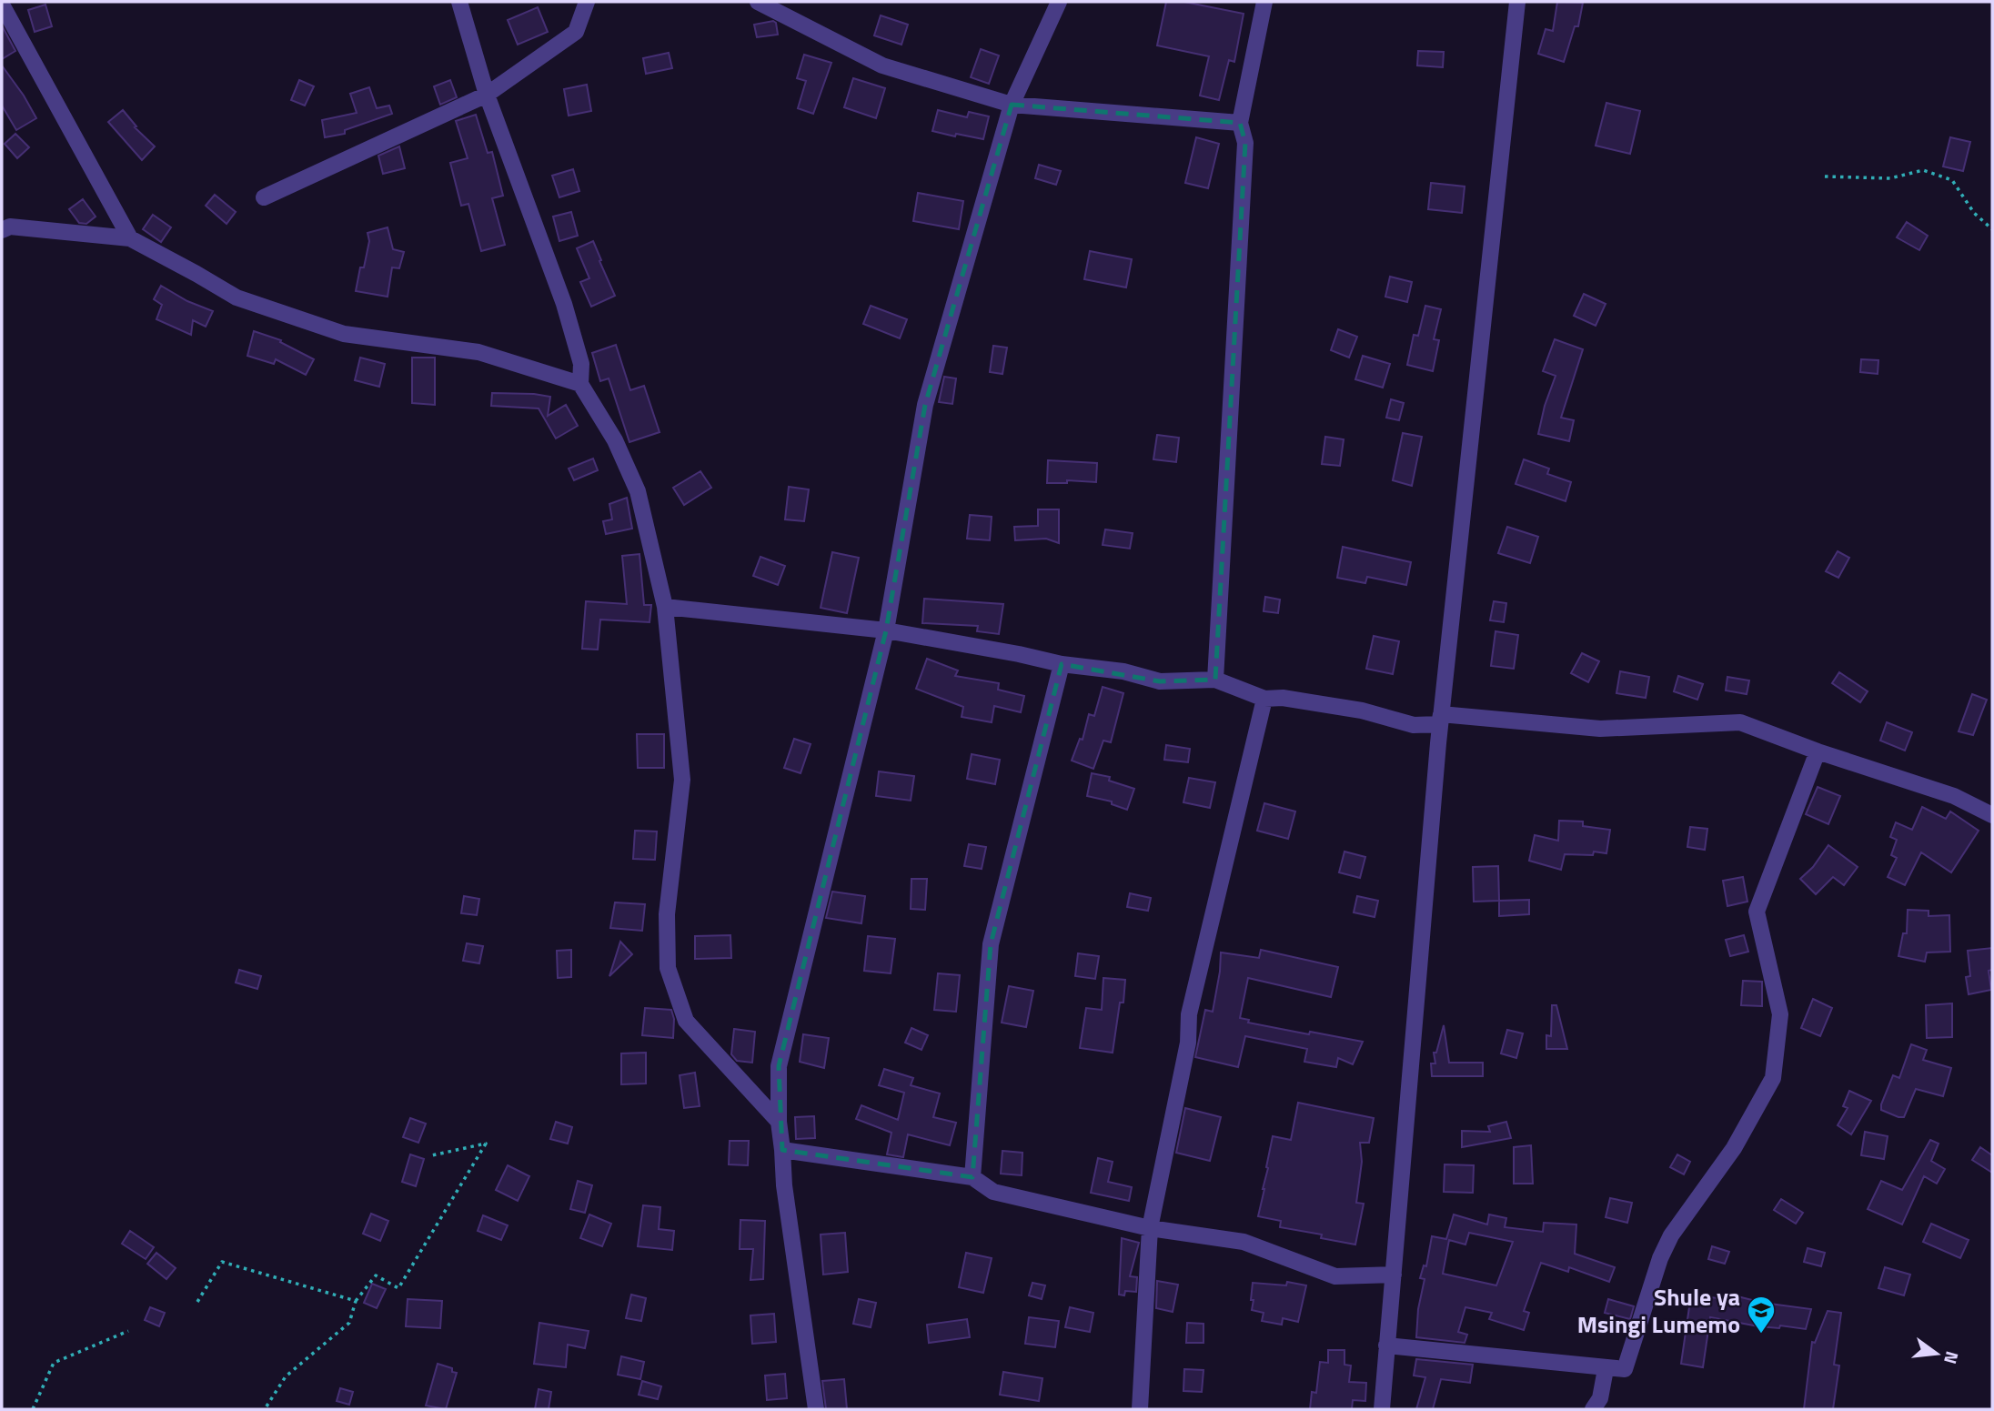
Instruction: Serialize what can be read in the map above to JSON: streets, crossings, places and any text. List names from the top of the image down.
{
  "places": {
    "school or university": ["Shule ya Msingi Lumemo"]
  },
  "north": "right"
}
